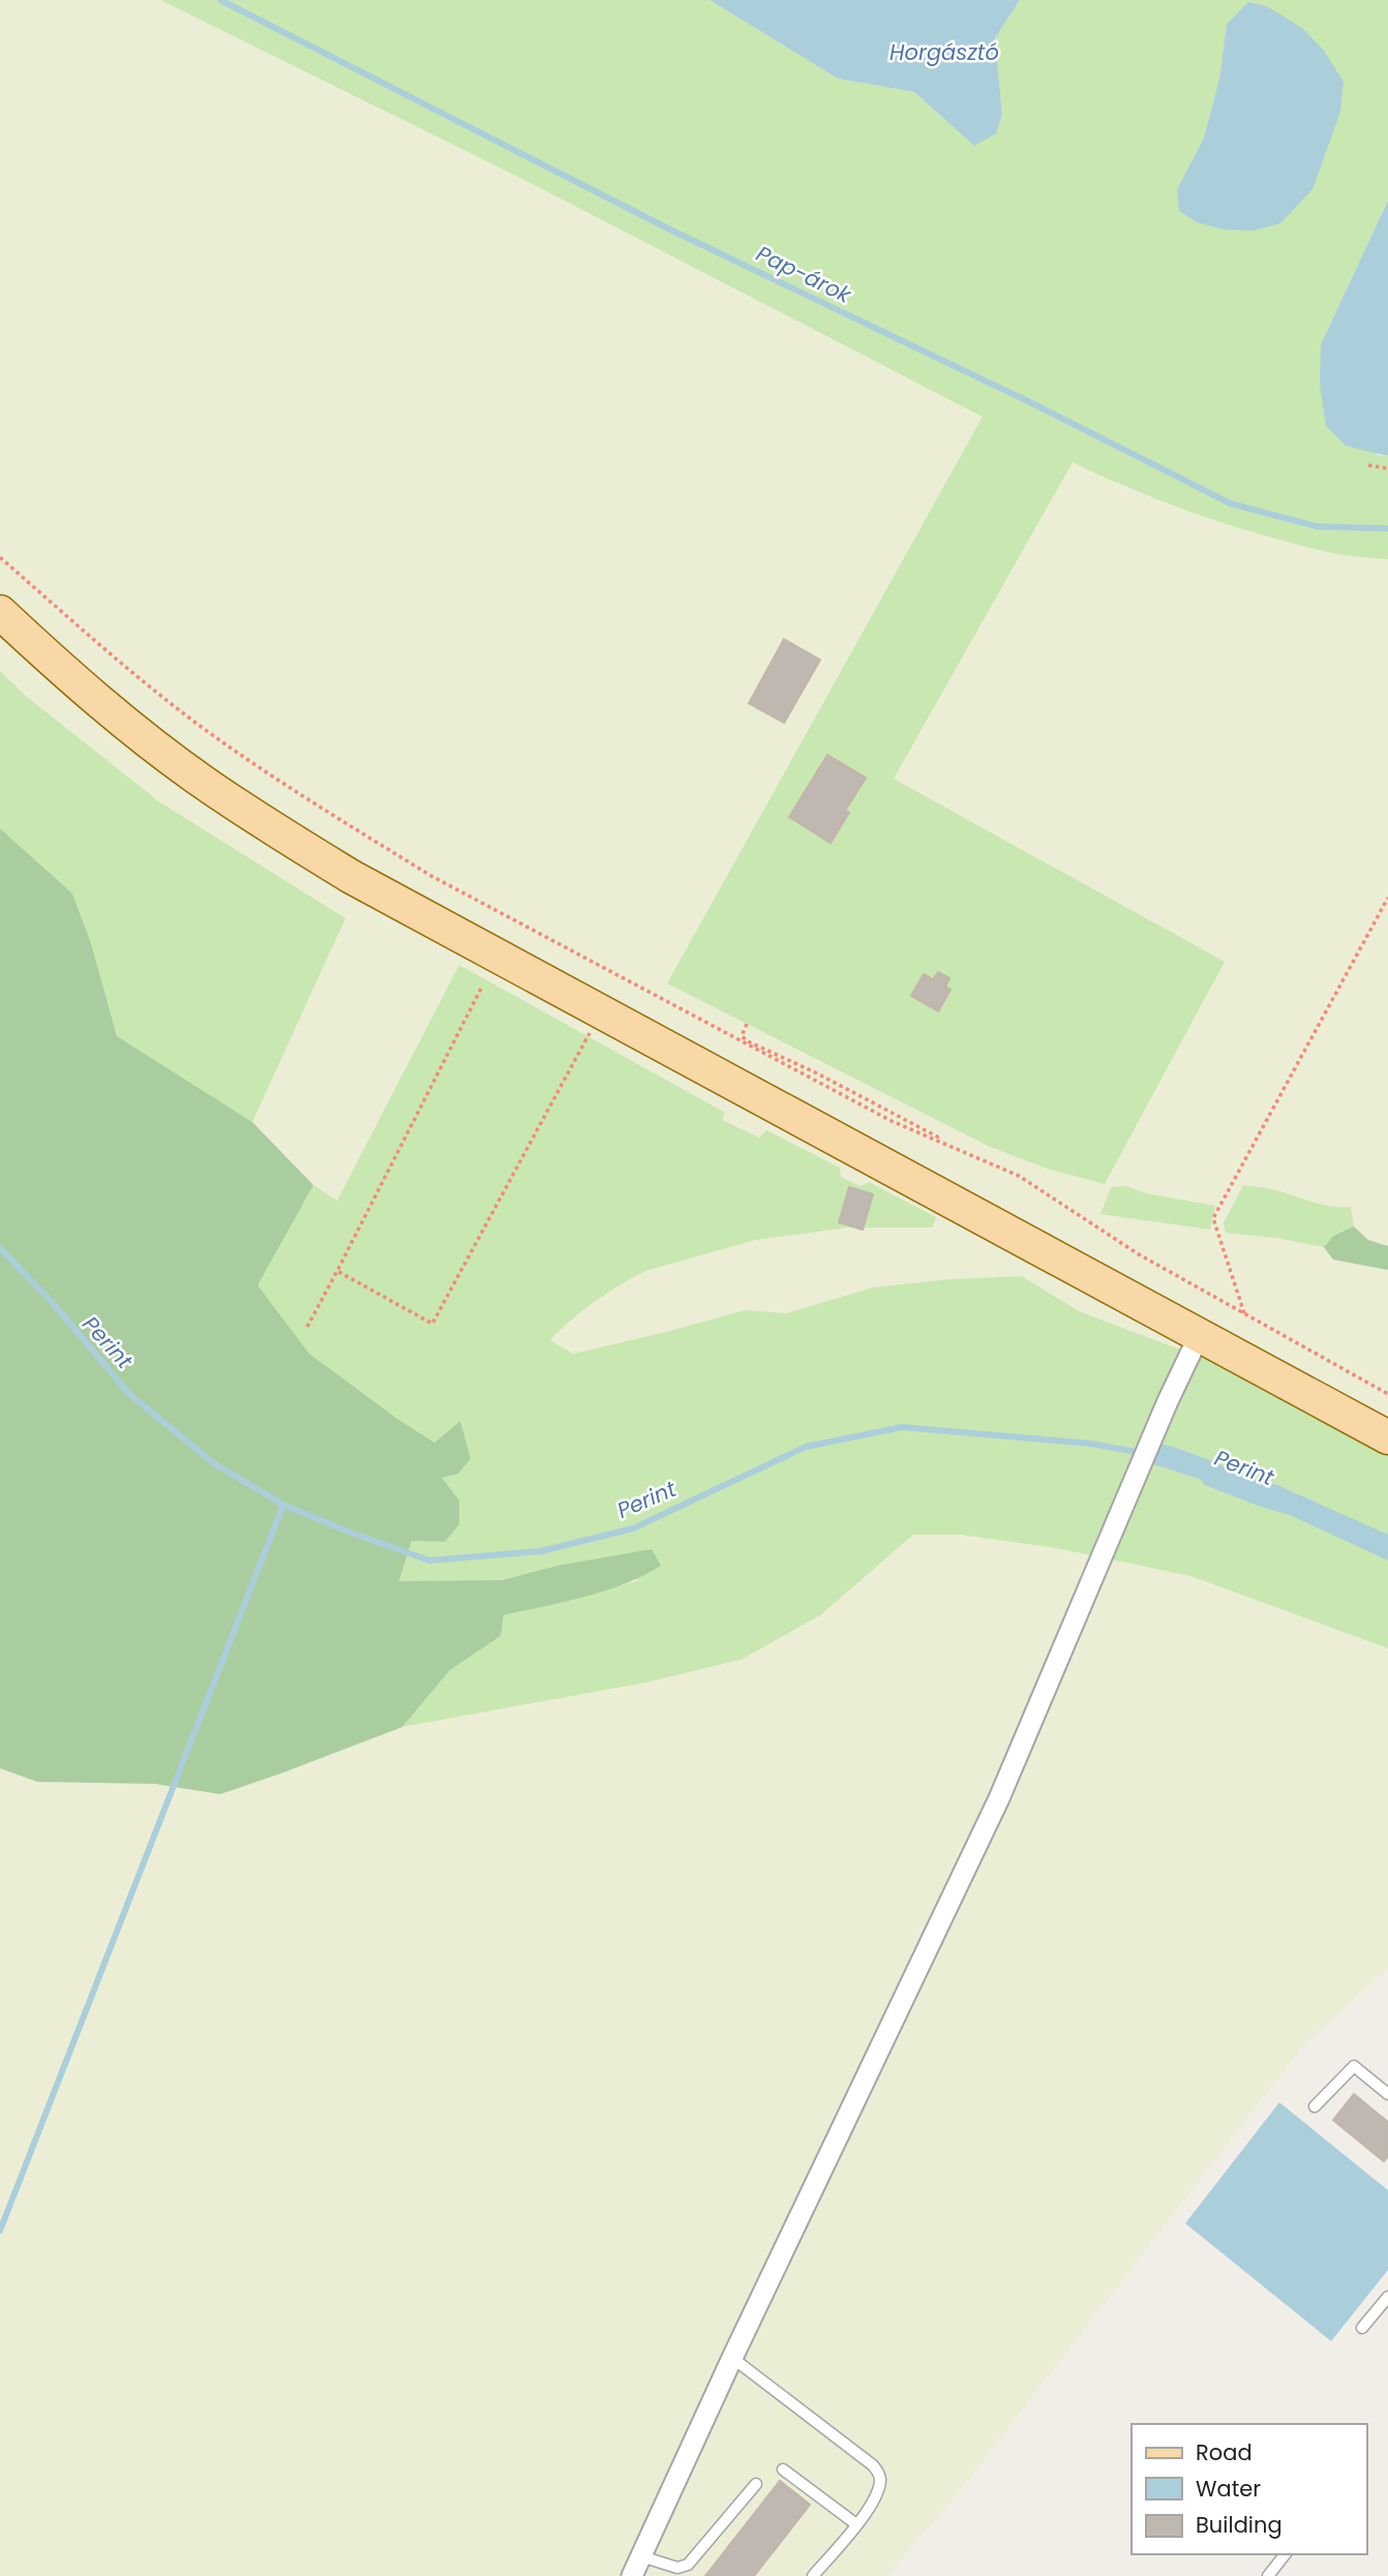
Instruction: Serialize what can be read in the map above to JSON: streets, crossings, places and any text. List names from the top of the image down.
{
  "water": ["Horgásztó", "Pap-árok", "Perint"],
  "legend": ["Road", "Water", "Building"]
}
